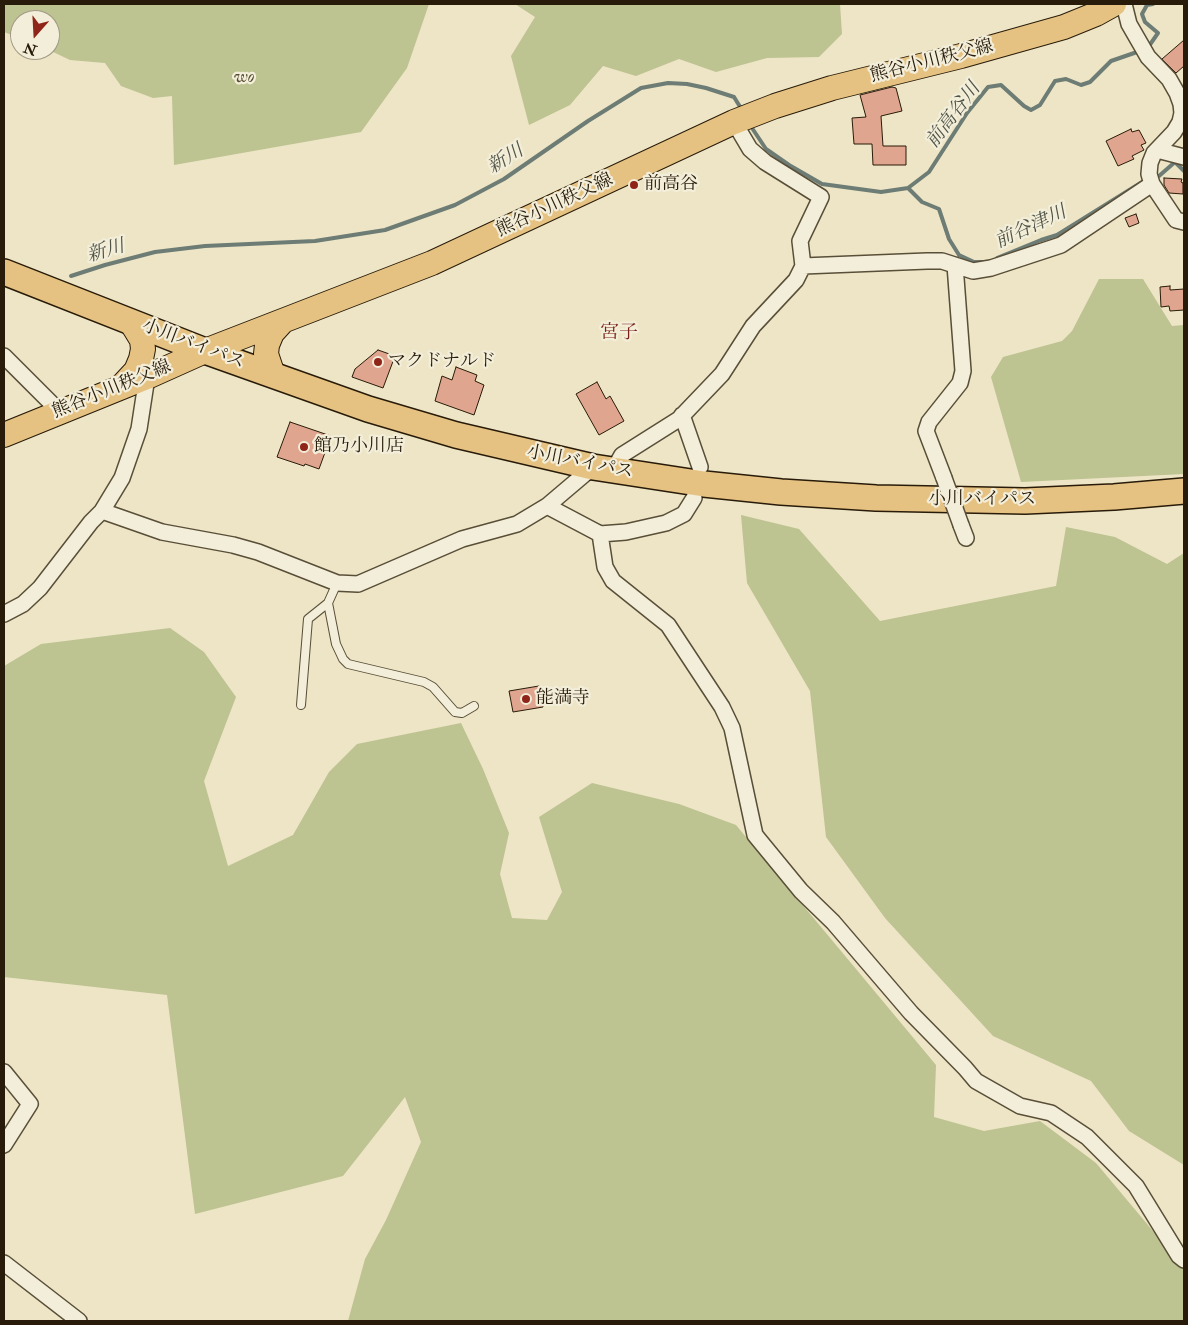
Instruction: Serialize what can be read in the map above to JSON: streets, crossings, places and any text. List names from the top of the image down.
{
  "streets": {
    "highway": ["小川バイパス"],
    "main road": ["熊谷小川秩父線"]
  },
  "crossings": [
    ["熊谷小川秩父線", "小川バイパス"]
  ],
  "districts": ["宮子"],
  "water": ["前高谷川", "新川", "前谷津川"],
  "parks": ["wo"],
  "places": [
    "前高谷",
    "マクドナルド",
    "館乃小川店",
    "能満寺"
  ],
  "north": "bottom"
}
